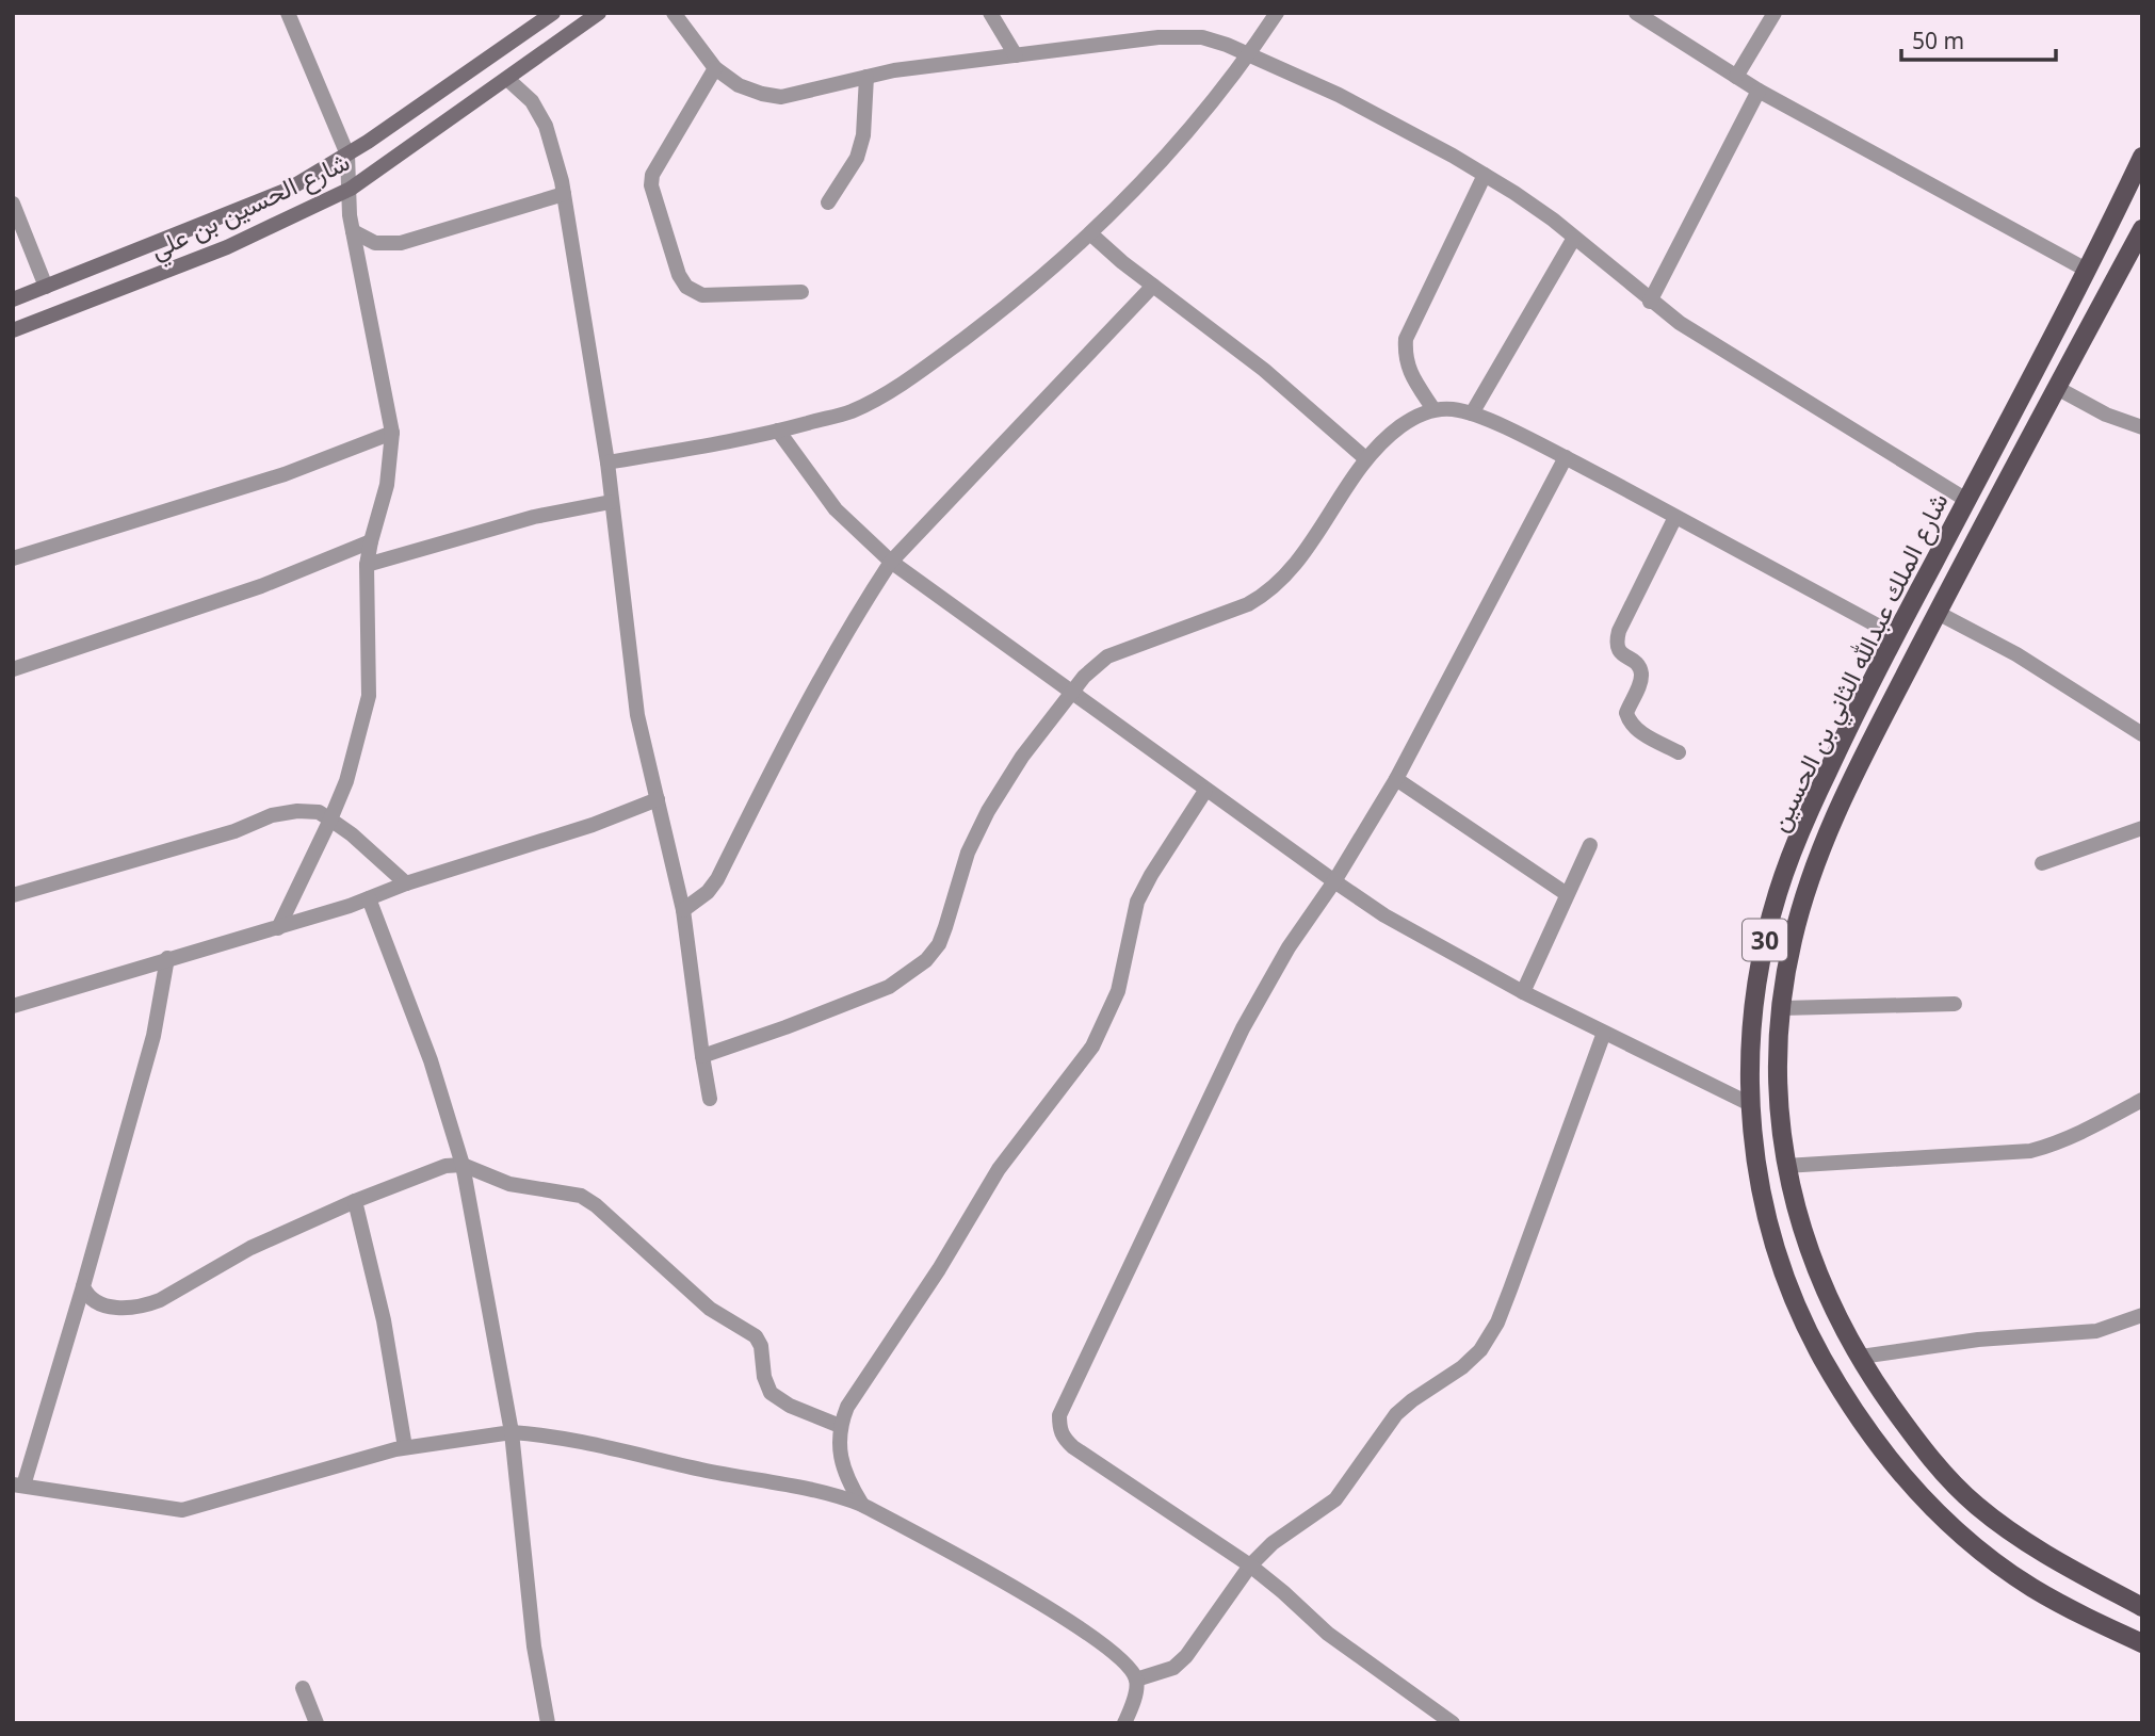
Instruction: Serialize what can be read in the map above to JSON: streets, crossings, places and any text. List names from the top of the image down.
{
  "streets": {
    "main road": ["شارع الملك عبدالله الثاني بن الحسين", "30"],
    "street": ["شارع الحسين بن علي"]
  },
  "scale_bar": "50 m"
}
